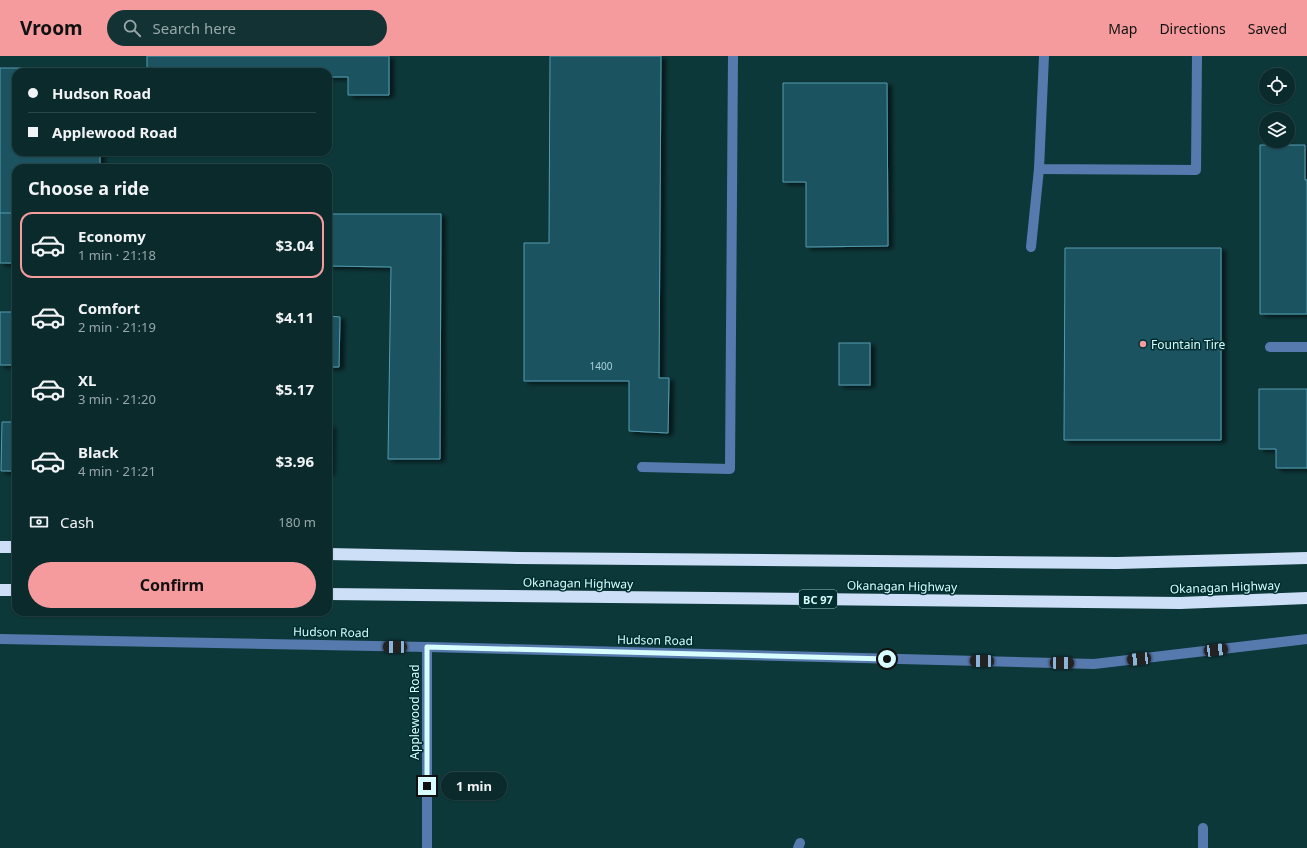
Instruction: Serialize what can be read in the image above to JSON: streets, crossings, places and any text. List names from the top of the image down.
{
  "streets": {
    "highway": ["Okanagan Highway", "BC 97"],
    "street": ["Hudson Road", "Applewood Road"]
  },
  "crossings": [
    ["Hudson Road", "Applewood Road"]
  ],
  "places": ["Fountain Tire"],
  "house_numbers": ["1400"],
  "page": {
    "header": "Vroom",
    "search": "Search here",
    "nav": ["Map", "Directions", "Saved"],
    "banner": ["Hudson Road", "Applewood Road"],
    "heading": "Choose a ride",
    "list": [
      {
        "name": "Economy",
        "note": "1 min · 21:18",
        "value": "$3.04"
      },
      {
        "name": "Comfort",
        "note": "2 min · 21:19",
        "value": "$4.11"
      },
      {
        "name": "XL",
        "note": "3 min · 21:20",
        "value": "$5.17"
      },
      {
        "name": "Black",
        "note": "4 min · 21:21",
        "value": "$3.96"
      }
    ],
    "pay": ["Cash", "180 m"],
    "buttons": "Confirm",
    "bubble": "1 min"
  }
}
